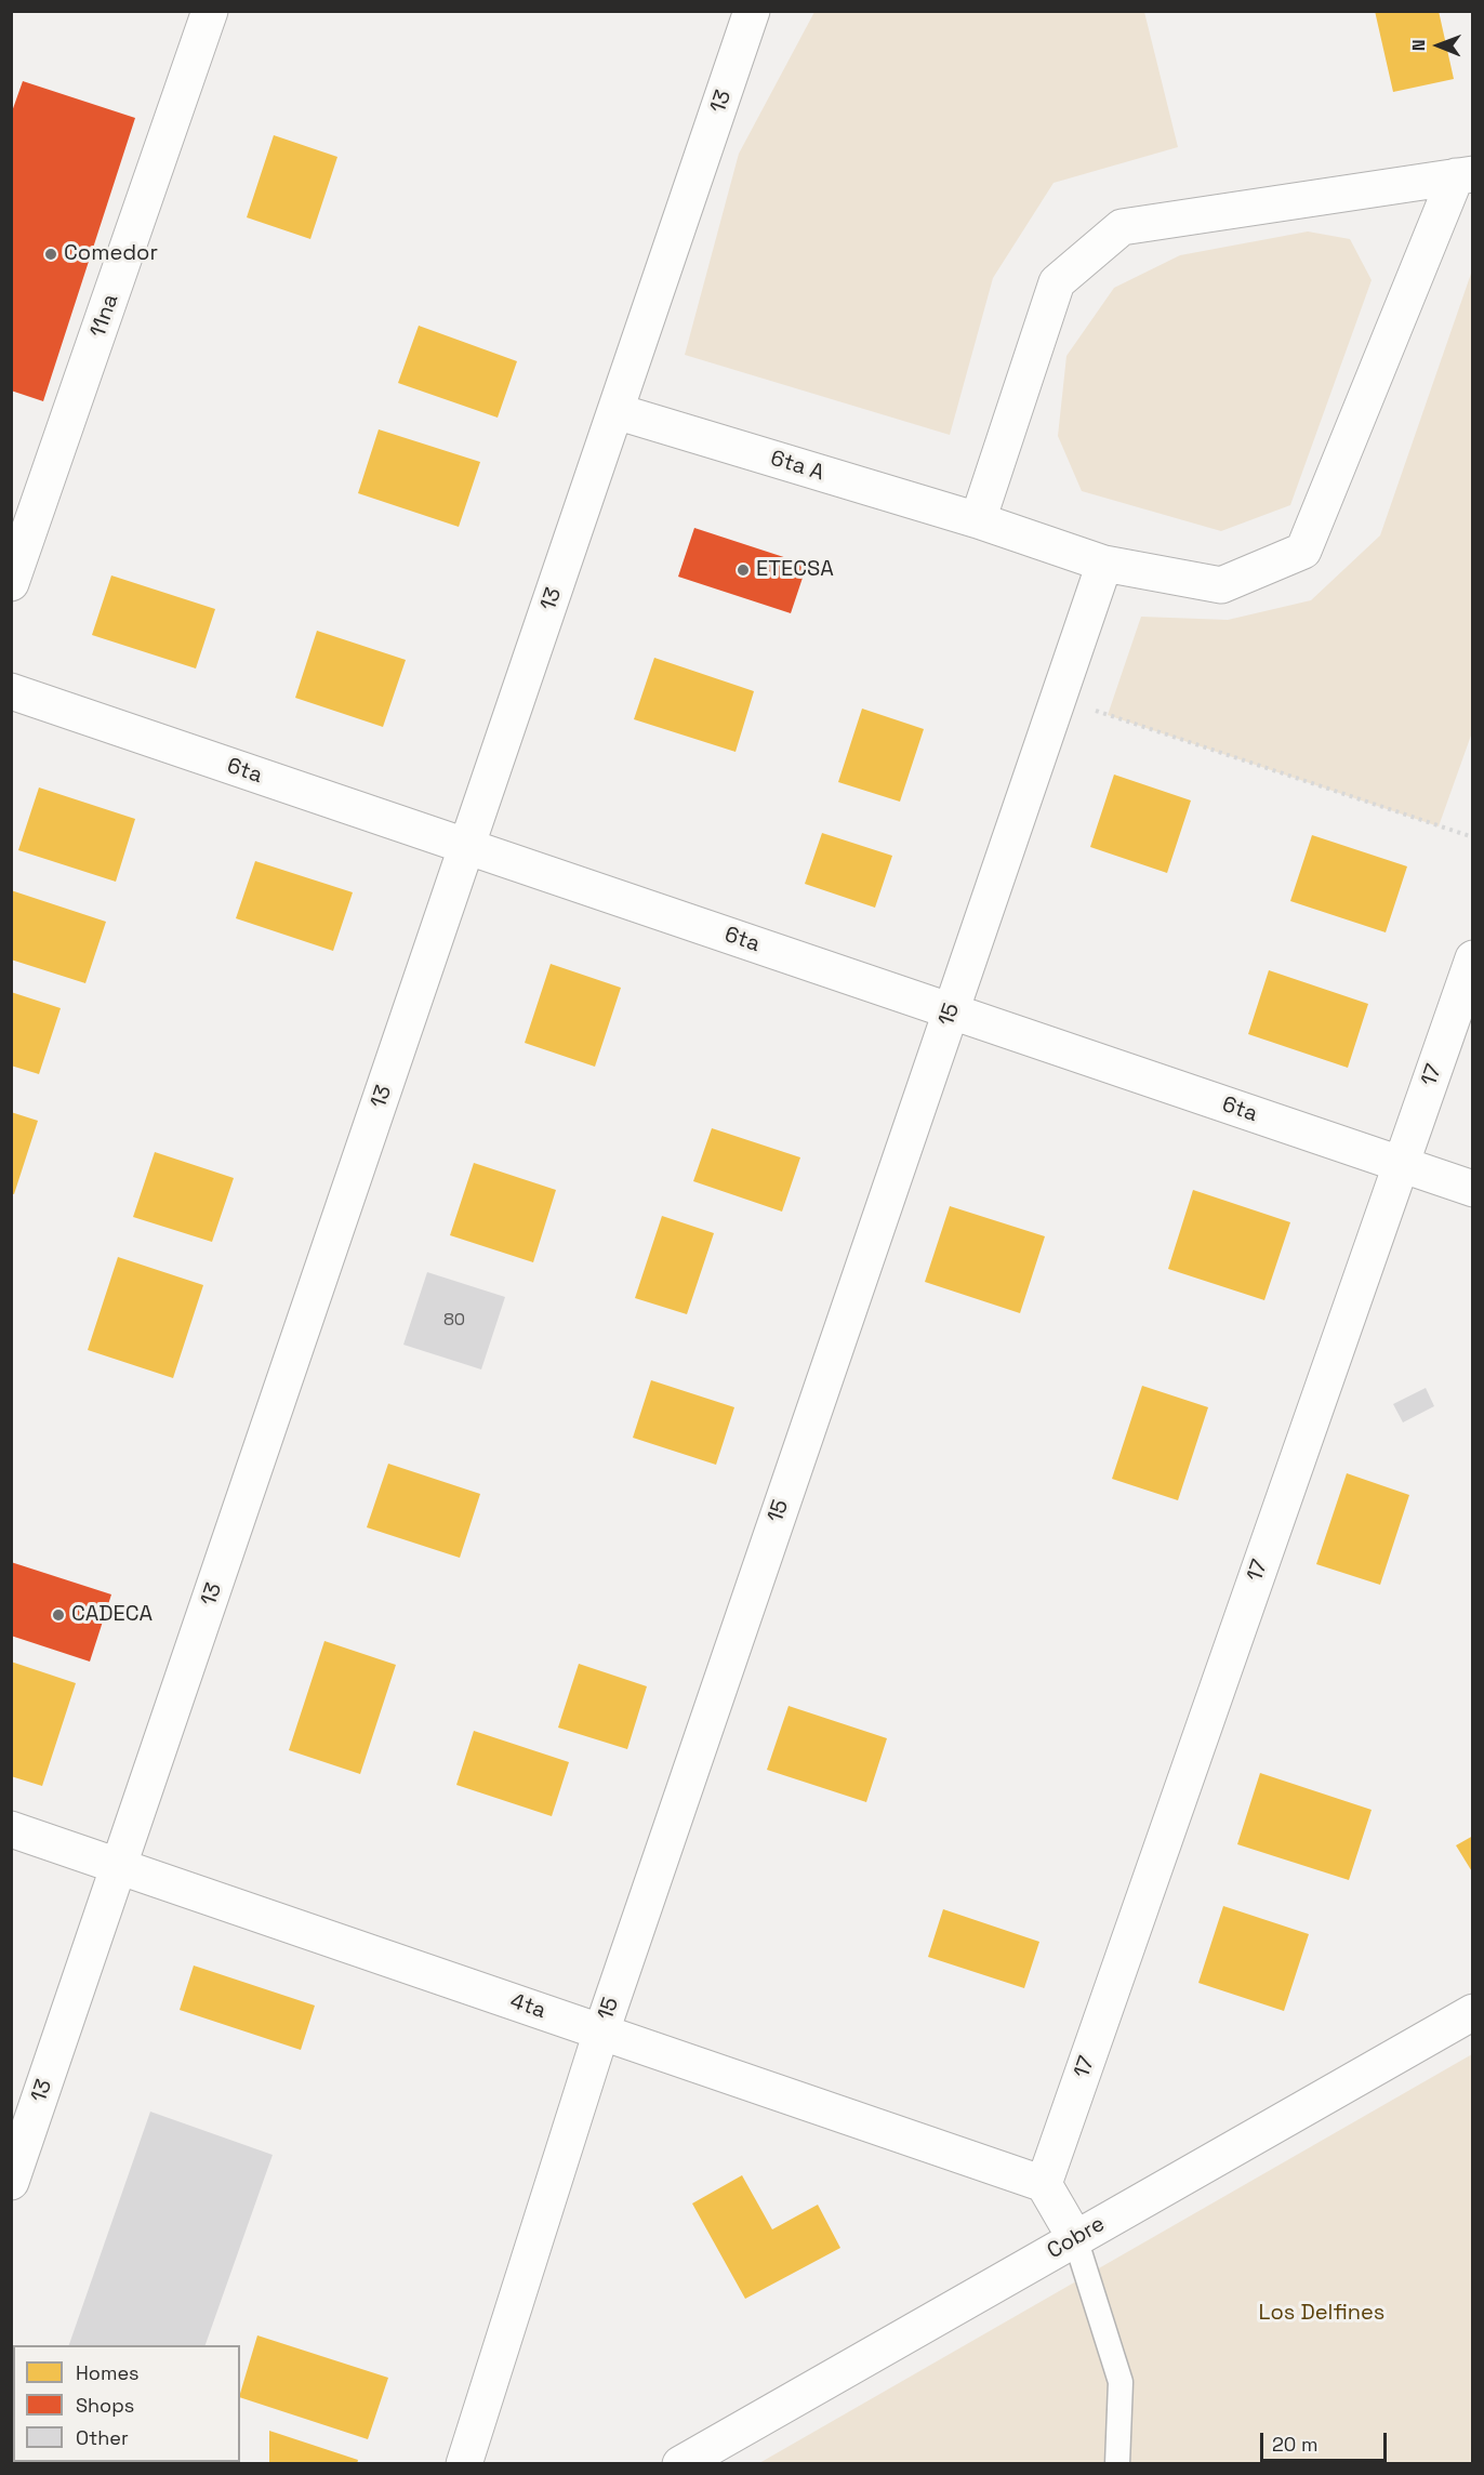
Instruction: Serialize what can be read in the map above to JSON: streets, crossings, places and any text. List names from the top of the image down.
{
  "streets": {
    "street": [
      "13",
      "11na",
      "6ta A",
      "6ta",
      "15",
      "17",
      "4ta",
      "Cobre"
    ]
  },
  "crossings": [
    ["13", "6ta A"],
    ["13", "6ta"],
    ["13", "4ta"],
    ["6ta A", "15"],
    ["6ta", "15"],
    ["6ta", "17"],
    ["15", "4ta"],
    ["17", "4ta"]
  ],
  "parks": ["Los Delfines"],
  "places": ["Comedor", "ETECSA", "CADECA"],
  "house_numbers": ["80"],
  "legend": ["Homes", "Shops", "Other"],
  "scale_bar": "20 m",
  "north": "left"
}
